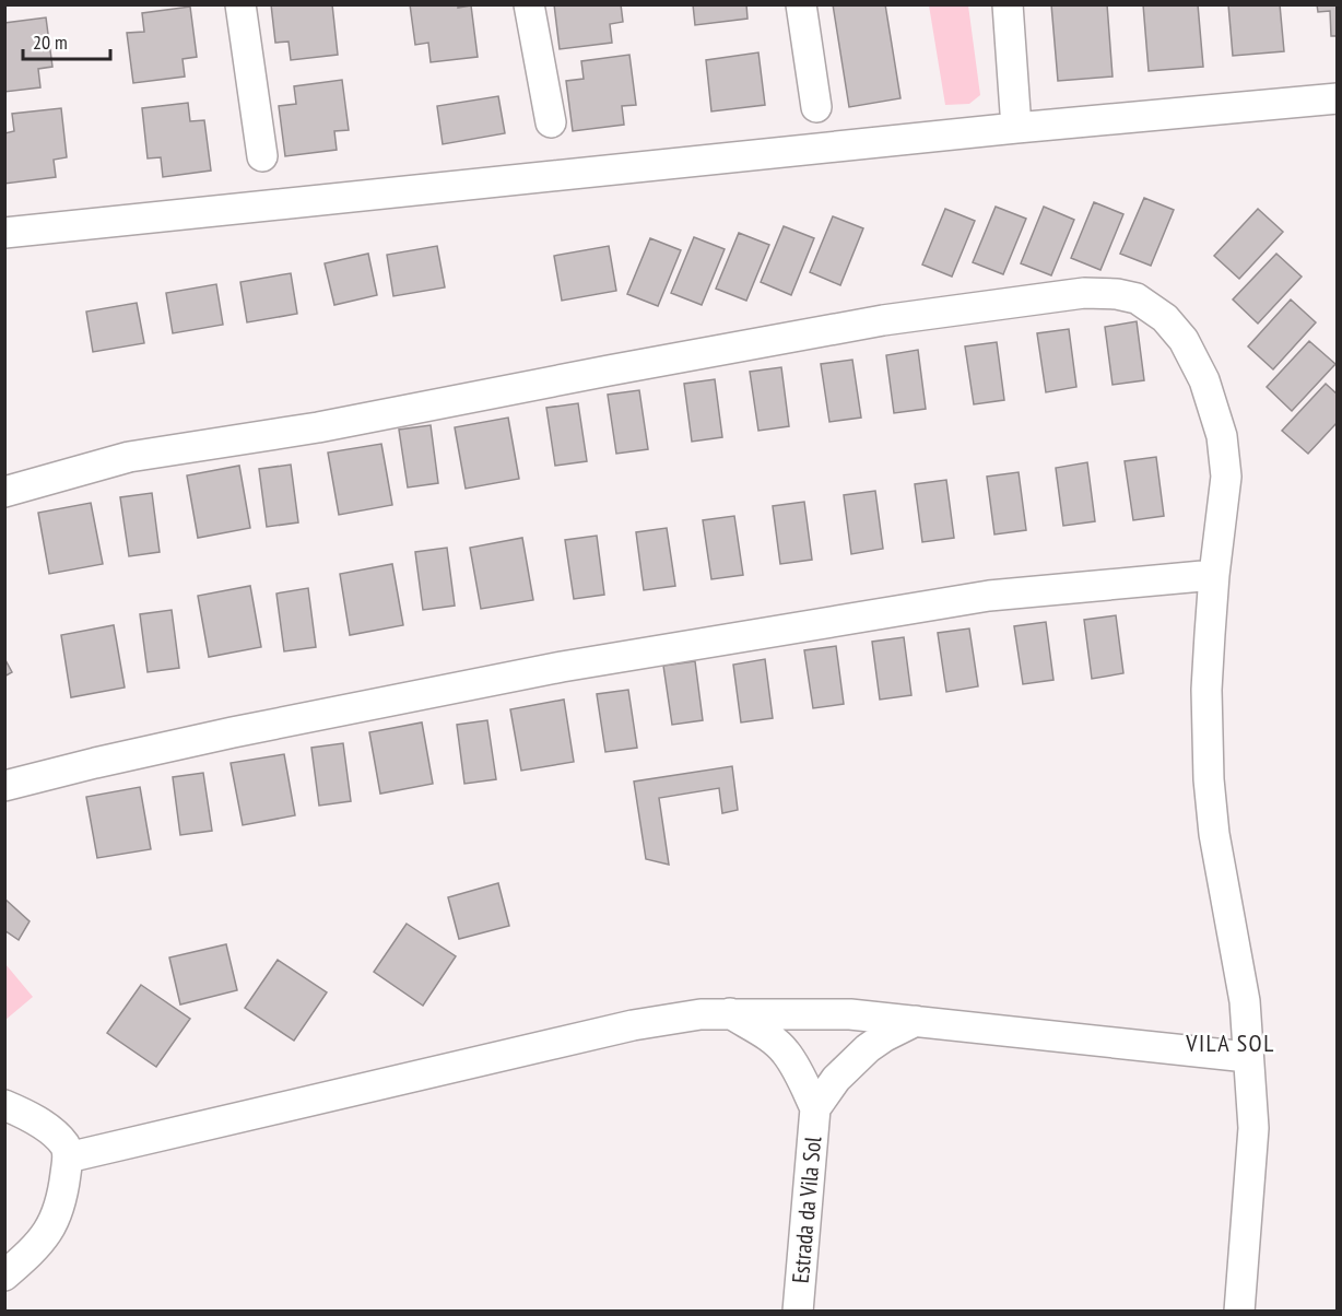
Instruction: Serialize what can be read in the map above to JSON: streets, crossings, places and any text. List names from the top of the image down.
{
  "streets": {
    "street": ["Estrada da Vila Sol"]
  },
  "districts": ["VILA SOL"],
  "scale_bar": "20 m"
}
